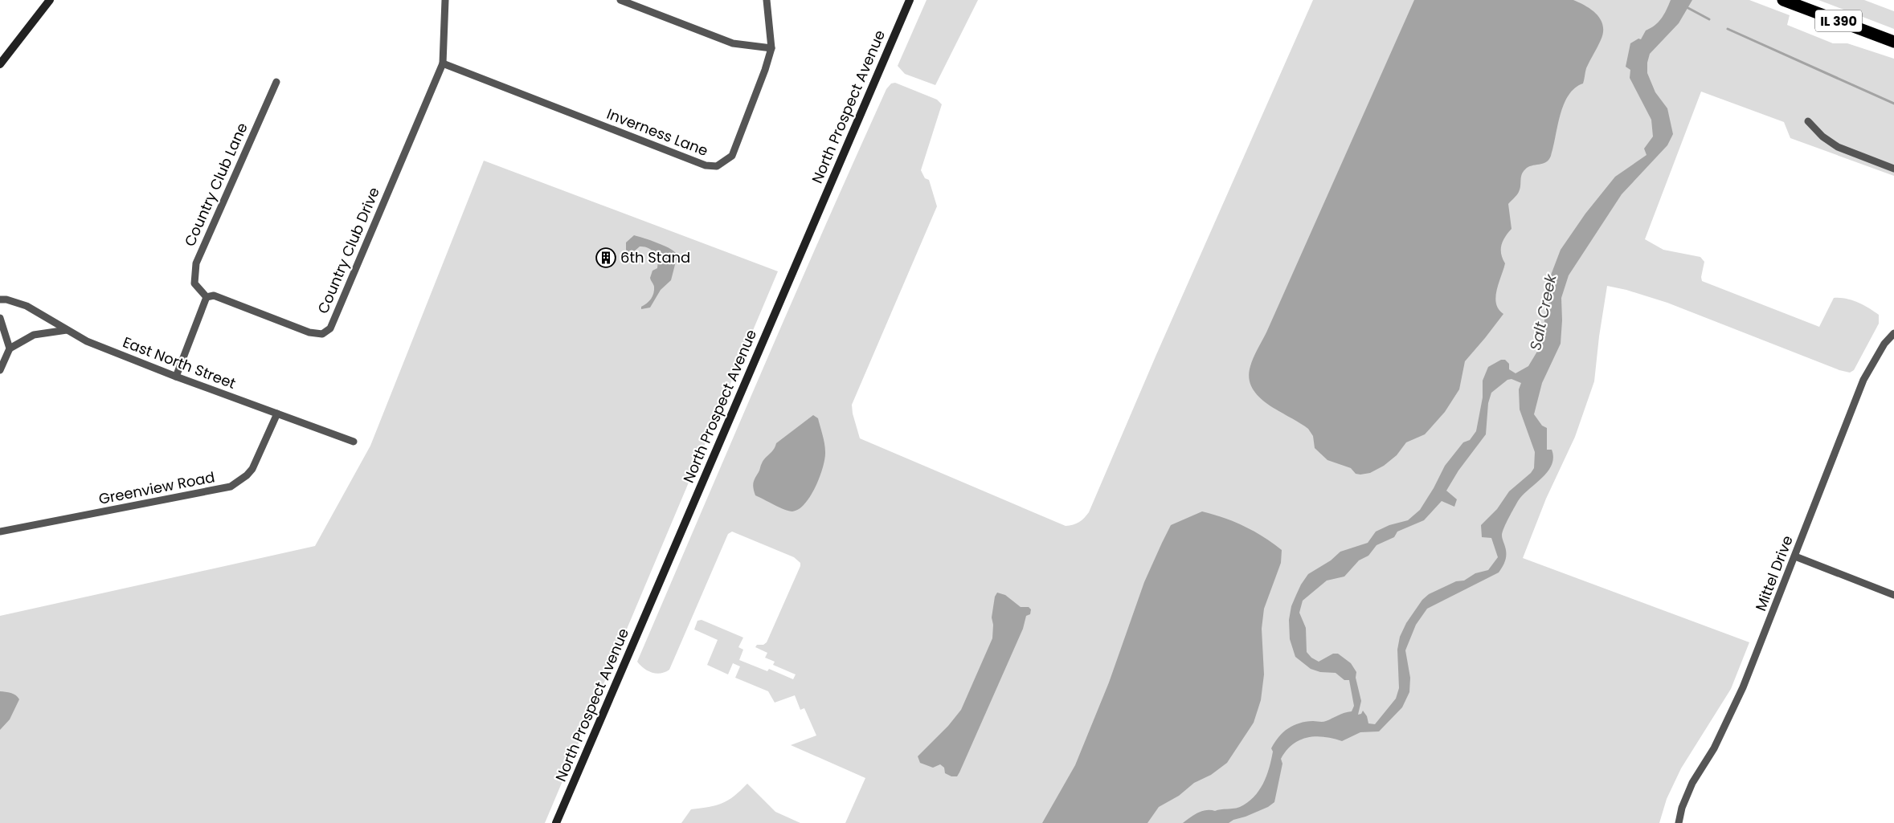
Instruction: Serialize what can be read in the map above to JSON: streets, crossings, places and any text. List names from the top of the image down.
{
  "streets": {
    "highway": ["IL 390"],
    "main road": ["North Prospect Avenue"],
    "street": [
      "Inverness Lane",
      "Country Club Lane",
      "Country Club Drive",
      "East North Street",
      "Greenview Road",
      "Mittel Drive"
    ]
  },
  "crossings": [
    ["Inverness Lane", "Country Club Drive"],
    ["Country Club Lane", "Country Club Drive"],
    ["East North Street", "Greenview Road"]
  ],
  "water": ["Salt Creek"],
  "places": {
    "building": ["6th Stand"]
  }
}
